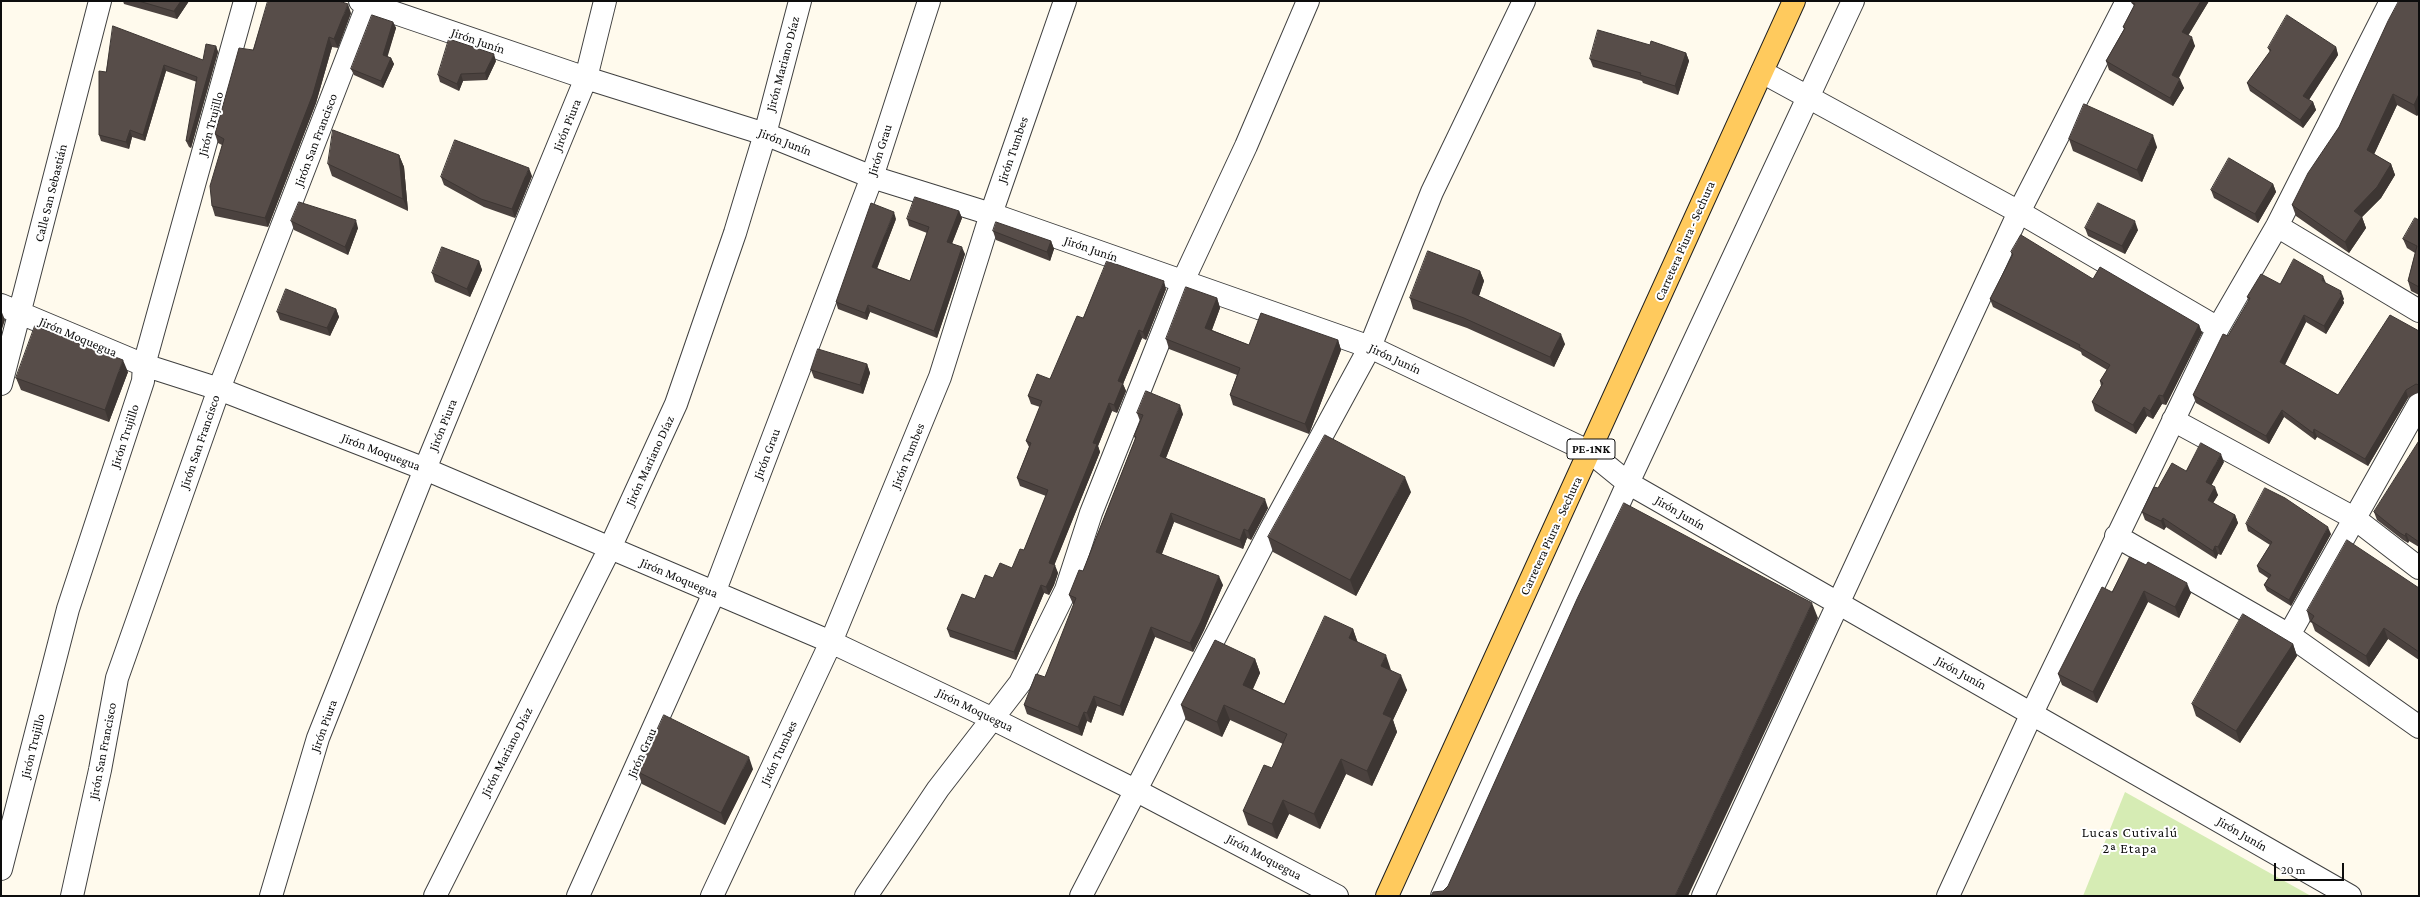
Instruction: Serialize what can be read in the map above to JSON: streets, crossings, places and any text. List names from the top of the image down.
{
  "streets": {
    "main road": ["Carretera Piura - Sechura", "PE-1NK"],
    "street": [
      "Jirón Junín",
      "Jirón Mariano Díaz",
      "Jirón Trujillo",
      "Jirón Piura",
      "Jirón San Francisco",
      "Jirón Grau",
      "Jirón Tumbes",
      "Calle San Sebastián",
      "Jirón Moquegua"
    ]
  },
  "crossings": [
    ["Jirón Junín", "Jirón Mariano Díaz"],
    ["Jirón Junín", "Jirón Piura"],
    ["Jirón Junín", "Jirón San Francisco"],
    ["Jirón Junín", "Jirón Grau"],
    ["Jirón Junín", "Jirón Tumbes"],
    ["Jirón Junín", "Carretera Piura - Sechura"],
    ["Jirón Mariano Díaz", "Jirón Moquegua"],
    ["Jirón Trujillo", "Jirón Moquegua"],
    ["Jirón Piura", "Jirón Moquegua"],
    ["Jirón San Francisco", "Jirón Moquegua"],
    ["Jirón Grau", "Jirón Moquegua"],
    ["Jirón Tumbes", "Jirón Moquegua"],
    ["Calle San Sebastián", "Jirón Moquegua"]
  ],
  "districts": ["Lucas Cutivalú 2ª Etapa"],
  "scale_bar": "20 m"
}
